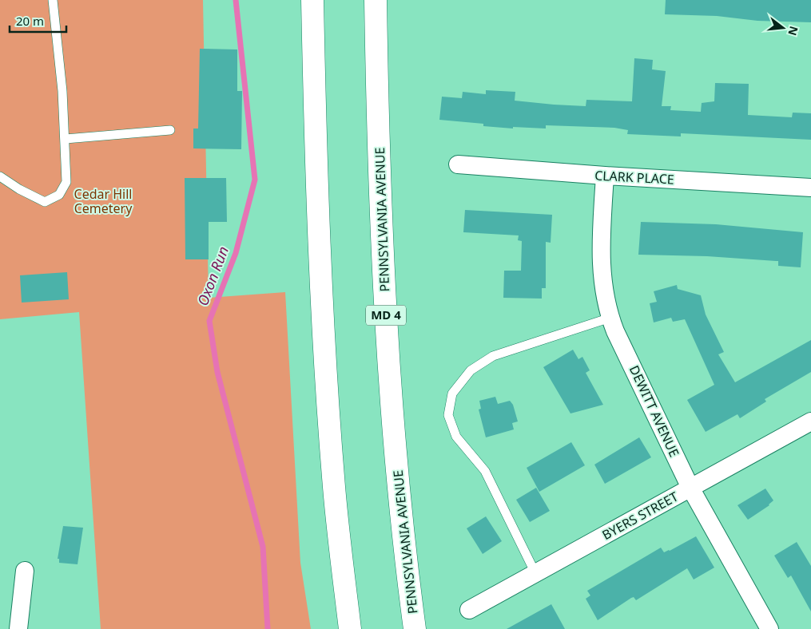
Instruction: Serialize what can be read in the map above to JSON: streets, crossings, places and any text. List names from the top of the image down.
{
  "streets": {
    "highway": ["PENNSYLVANIA AVENUE", "MD 4"],
    "street": ["CLARK PLACE", "DEWITT AVENUE", "BYERS STREET"]
  },
  "crossings": [
    ["CLARK PLACE", "DEWITT AVENUE"],
    ["DEWITT AVENUE", "BYERS STREET"]
  ],
  "water": ["Oxon Run"],
  "parks": ["Cedar Hill Cemetery"],
  "scale_bar": "20 m",
  "north": "right"
}
